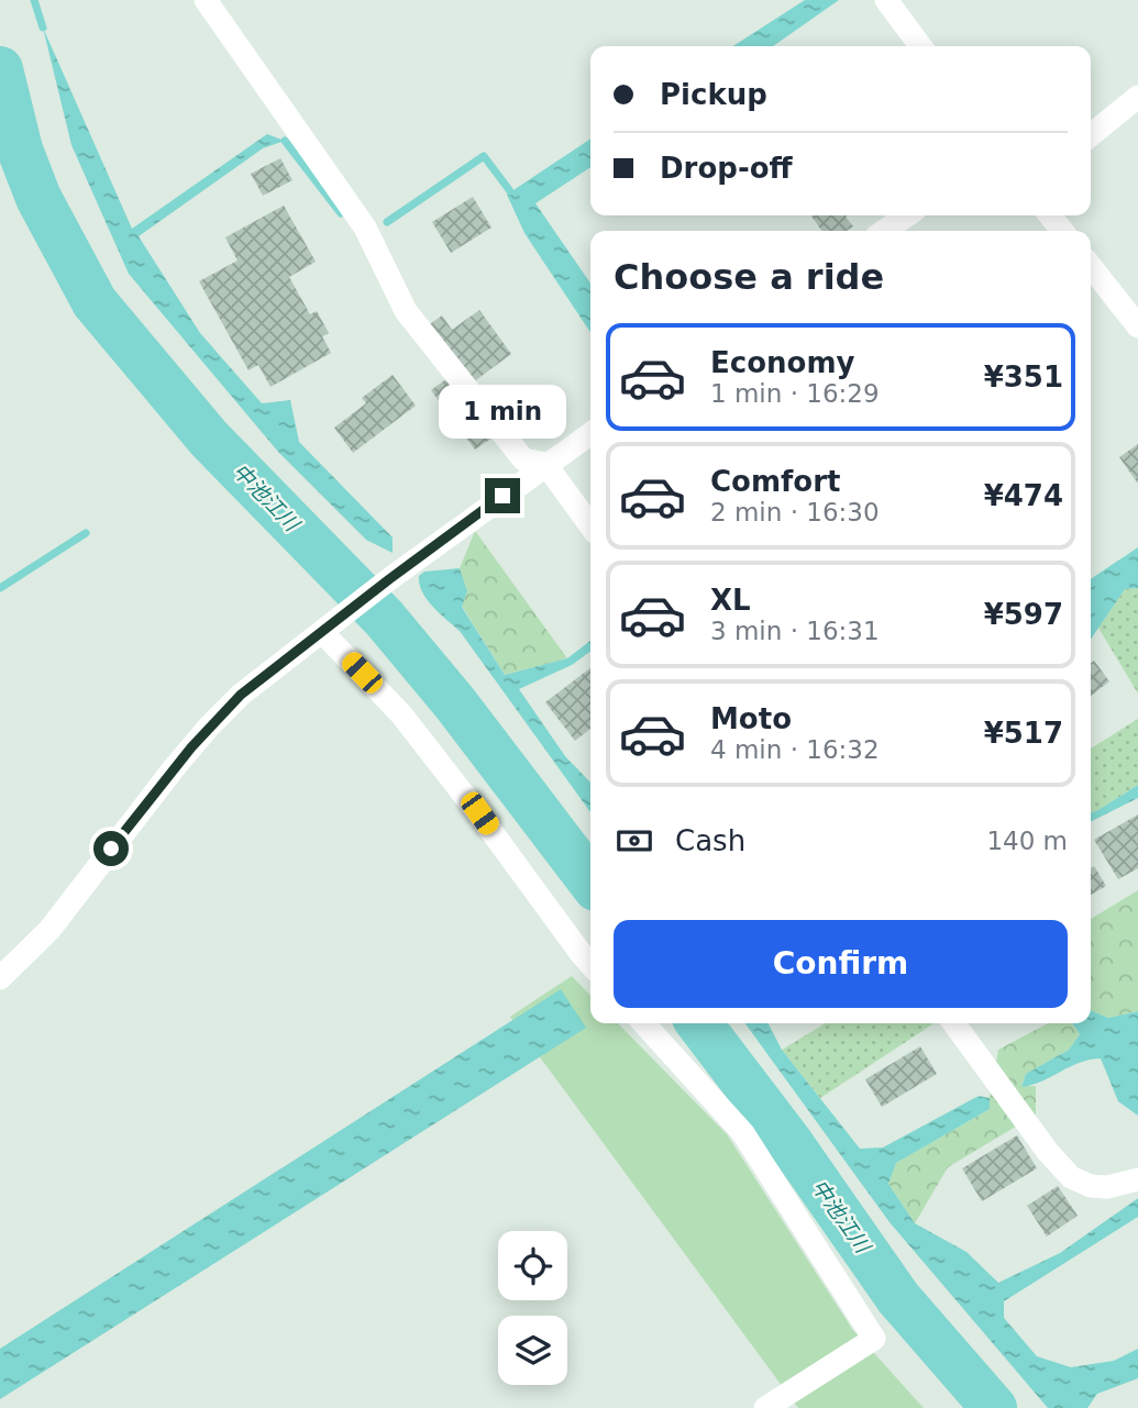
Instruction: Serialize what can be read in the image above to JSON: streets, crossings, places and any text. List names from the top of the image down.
{
  "water": ["中池江川"],
  "page": {
    "banner": ["Pickup", "Drop-off"],
    "heading": "Choose a ride",
    "list": [
      {
        "name": "Economy",
        "note": "1 min · 16:29",
        "value": "¥351"
      },
      {
        "name": "Comfort",
        "note": "2 min · 16:30",
        "value": "¥474"
      },
      {
        "name": "XL",
        "note": "3 min · 16:31",
        "value": "¥597"
      },
      {
        "name": "Moto",
        "note": "4 min · 16:32",
        "value": "¥517"
      }
    ],
    "bubble": "1 min",
    "pay": ["Cash", "140 m"],
    "buttons": "Confirm"
  }
}
